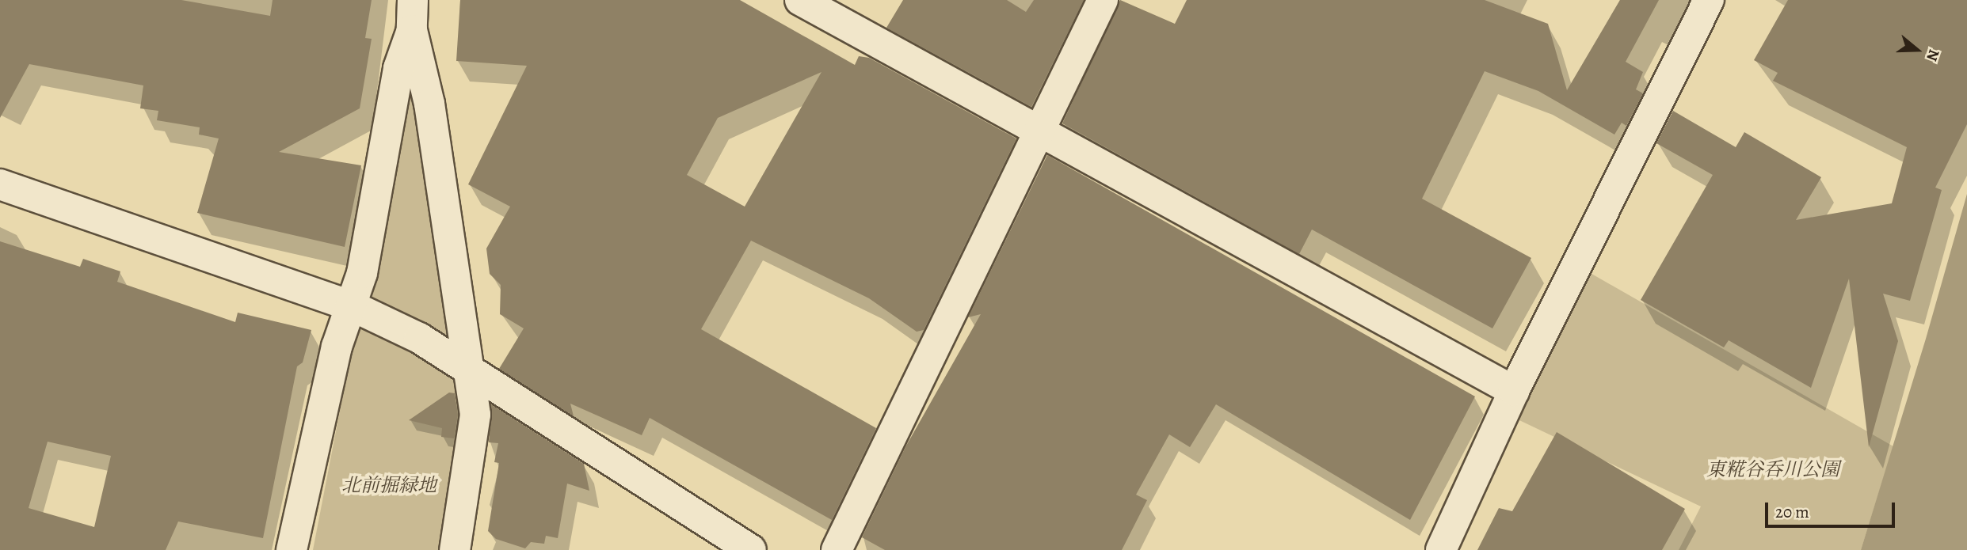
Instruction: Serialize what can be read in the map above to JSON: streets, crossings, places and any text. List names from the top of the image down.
{
  "parks": ["東糀谷呑川公園", "北前掘緑地"],
  "scale_bar": "20 m",
  "north": "right"
}
